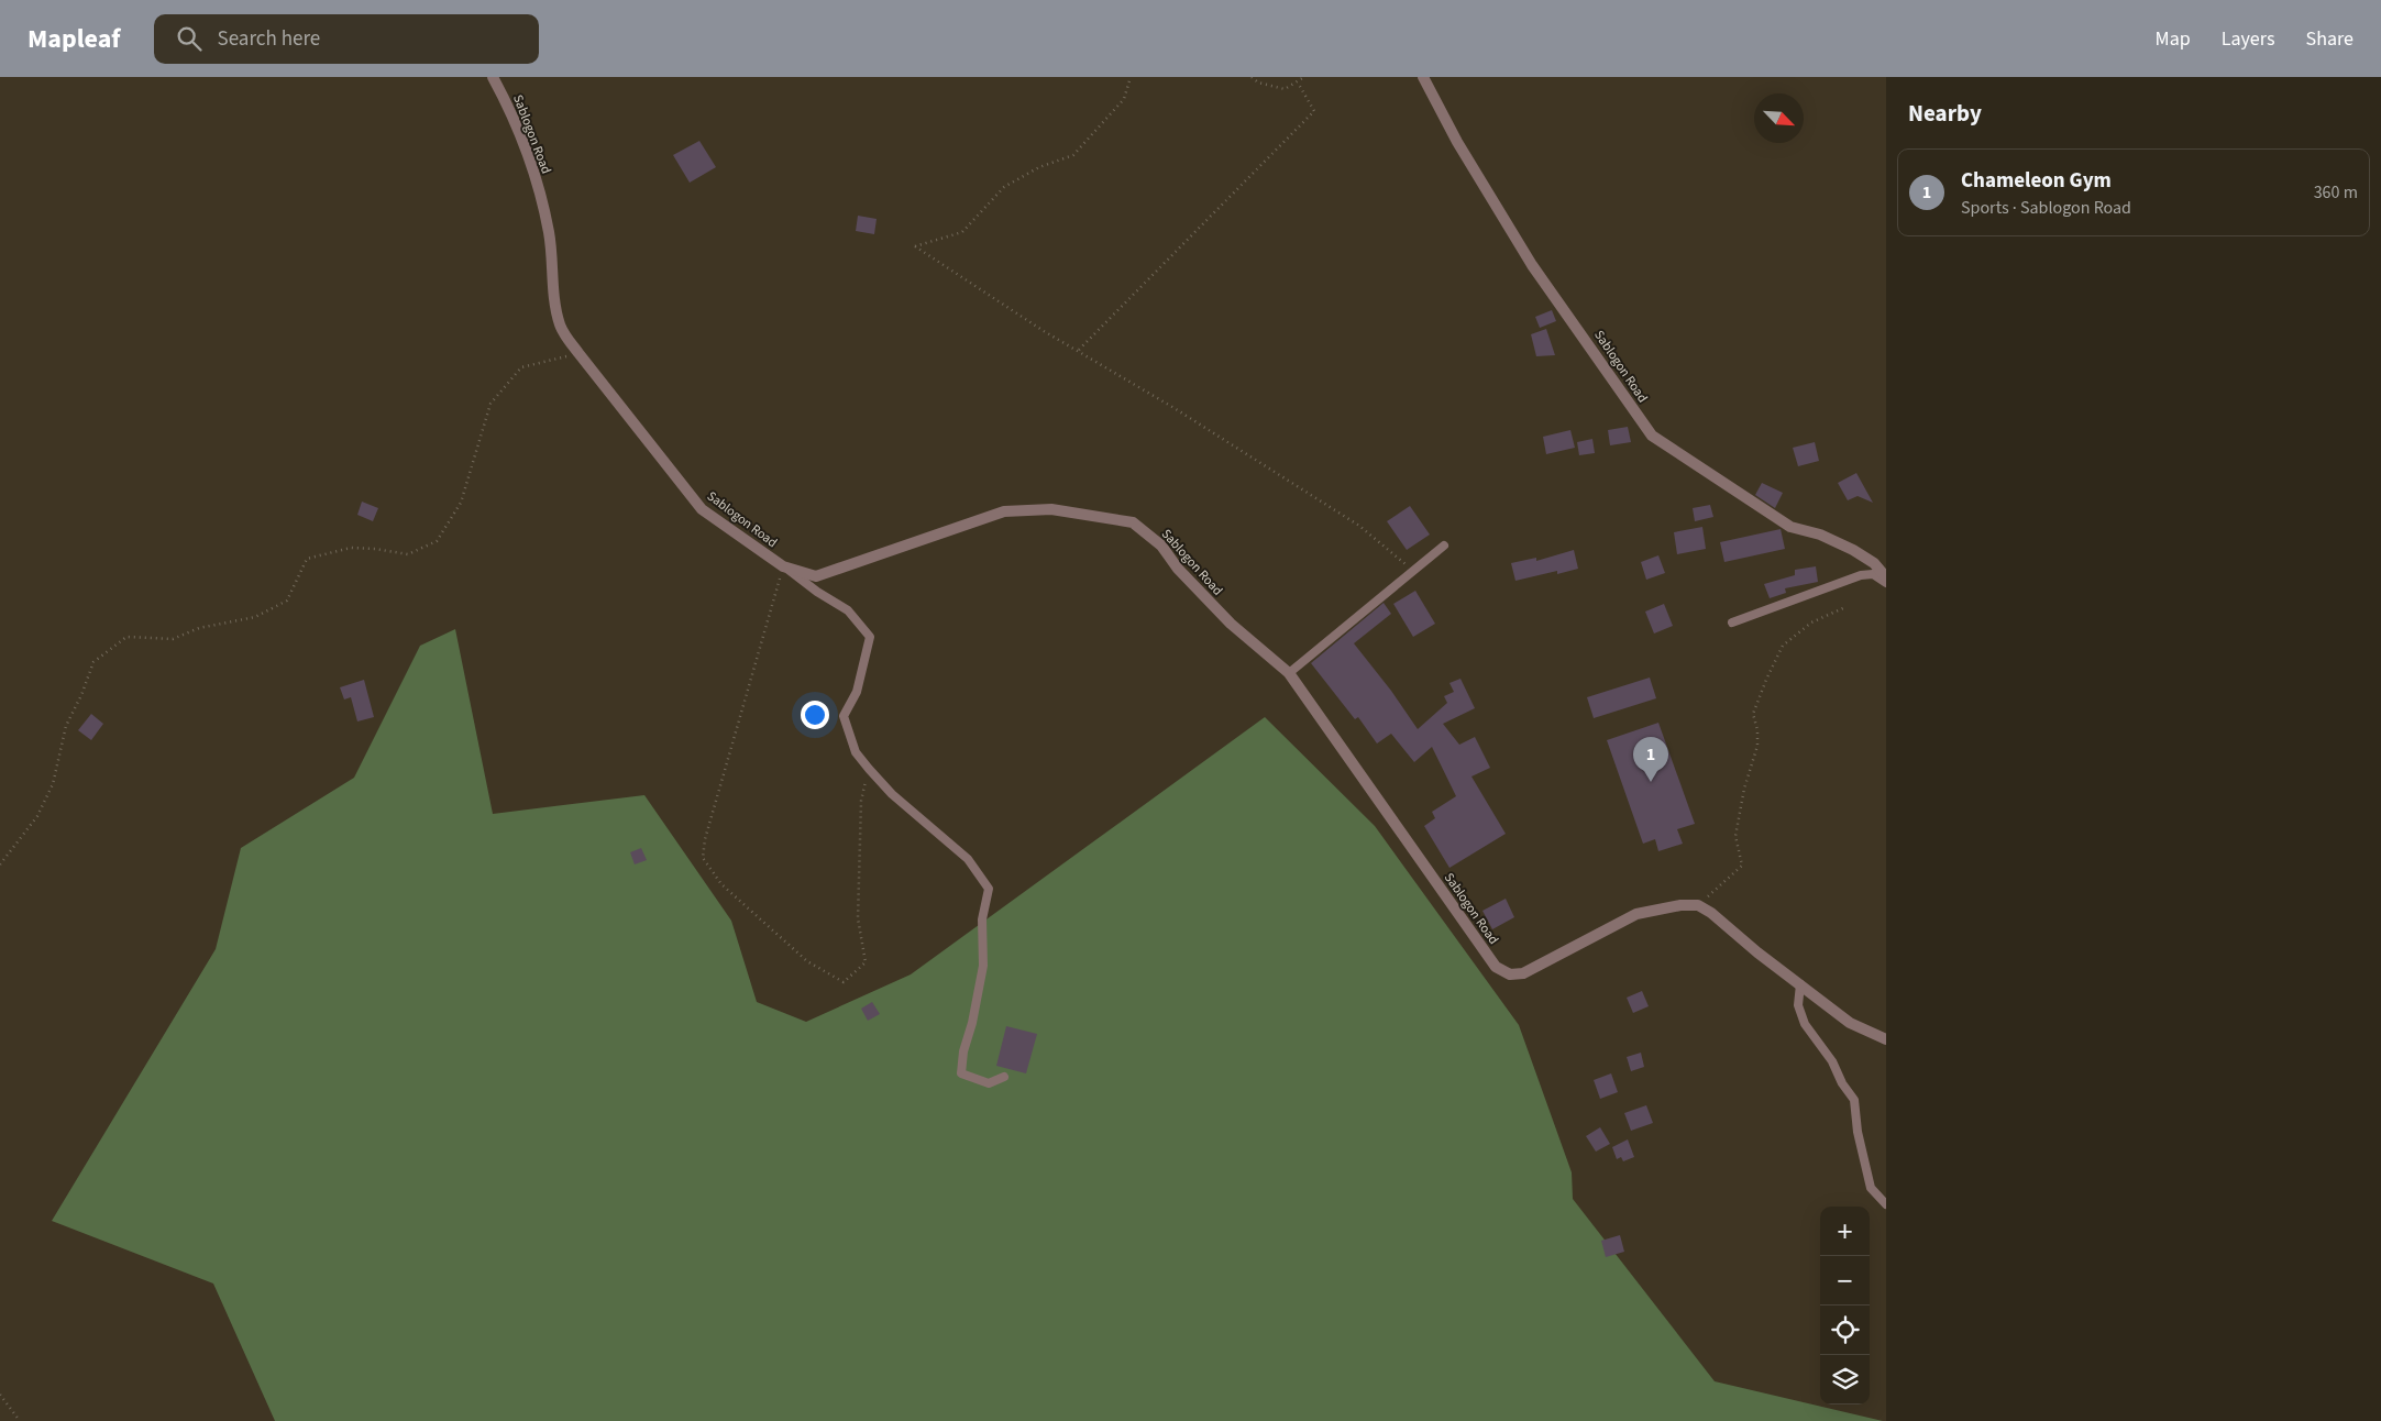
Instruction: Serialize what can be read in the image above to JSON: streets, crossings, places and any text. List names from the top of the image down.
{
  "streets": {
    "street": ["Sablogon Road"]
  },
  "north": "bottom right",
  "page": {
    "header": "Mapleaf",
    "search": "Search here",
    "nav": ["Map", "Layers", "Share"],
    "heading": "Nearby",
    "list": [
      {
        "mark": "1",
        "name": "Chameleon Gym",
        "note": "Sports · Sablogon Road",
        "value": "360 m"
      }
    ],
    "pins": "1",
    "map_buttons": ["+", "−"]
  }
}
